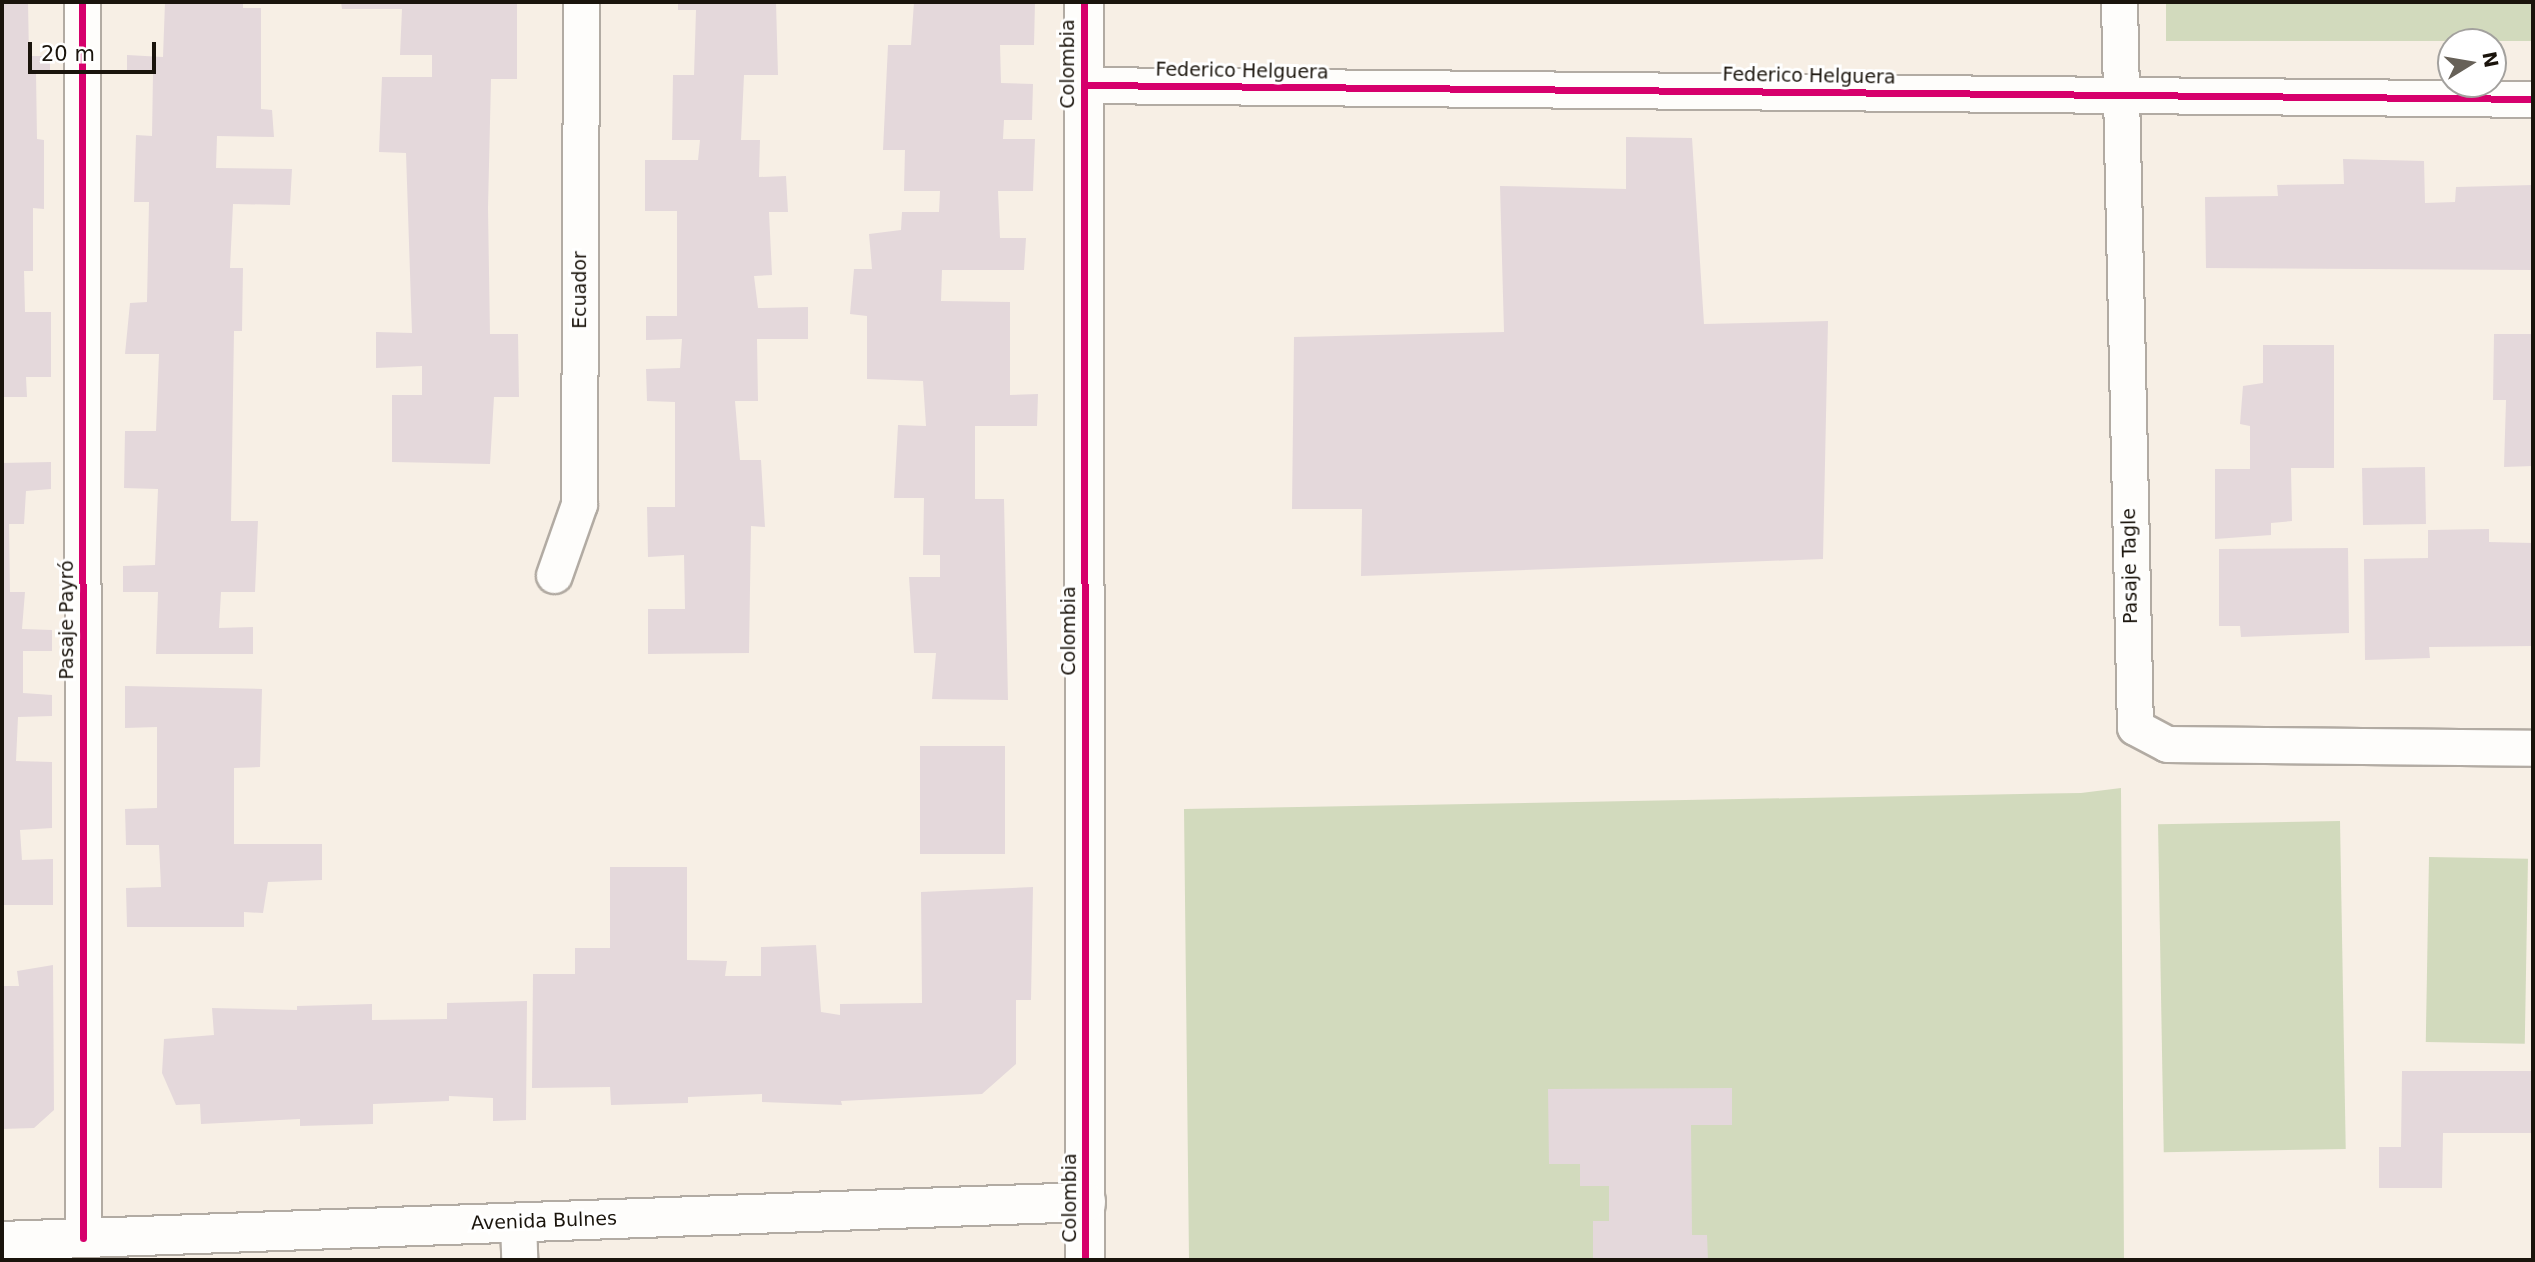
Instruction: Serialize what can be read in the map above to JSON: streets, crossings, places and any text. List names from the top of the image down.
{
  "streets": {
    "street": [
      "Colombia",
      "Federico Helguera",
      "Ecuador",
      "Pasaje Tagle",
      "Pasaje Payró",
      "Avenida Bulnes"
    ]
  },
  "crossings": [
    ["Colombia", "Federico Helguera"],
    ["Colombia", "Avenida Bulnes"],
    ["Federico Helguera", "Pasaje Tagle"],
    ["Pasaje Payró", "Avenida Bulnes"]
  ],
  "scale_bar": "20 m",
  "north": "right"
}
